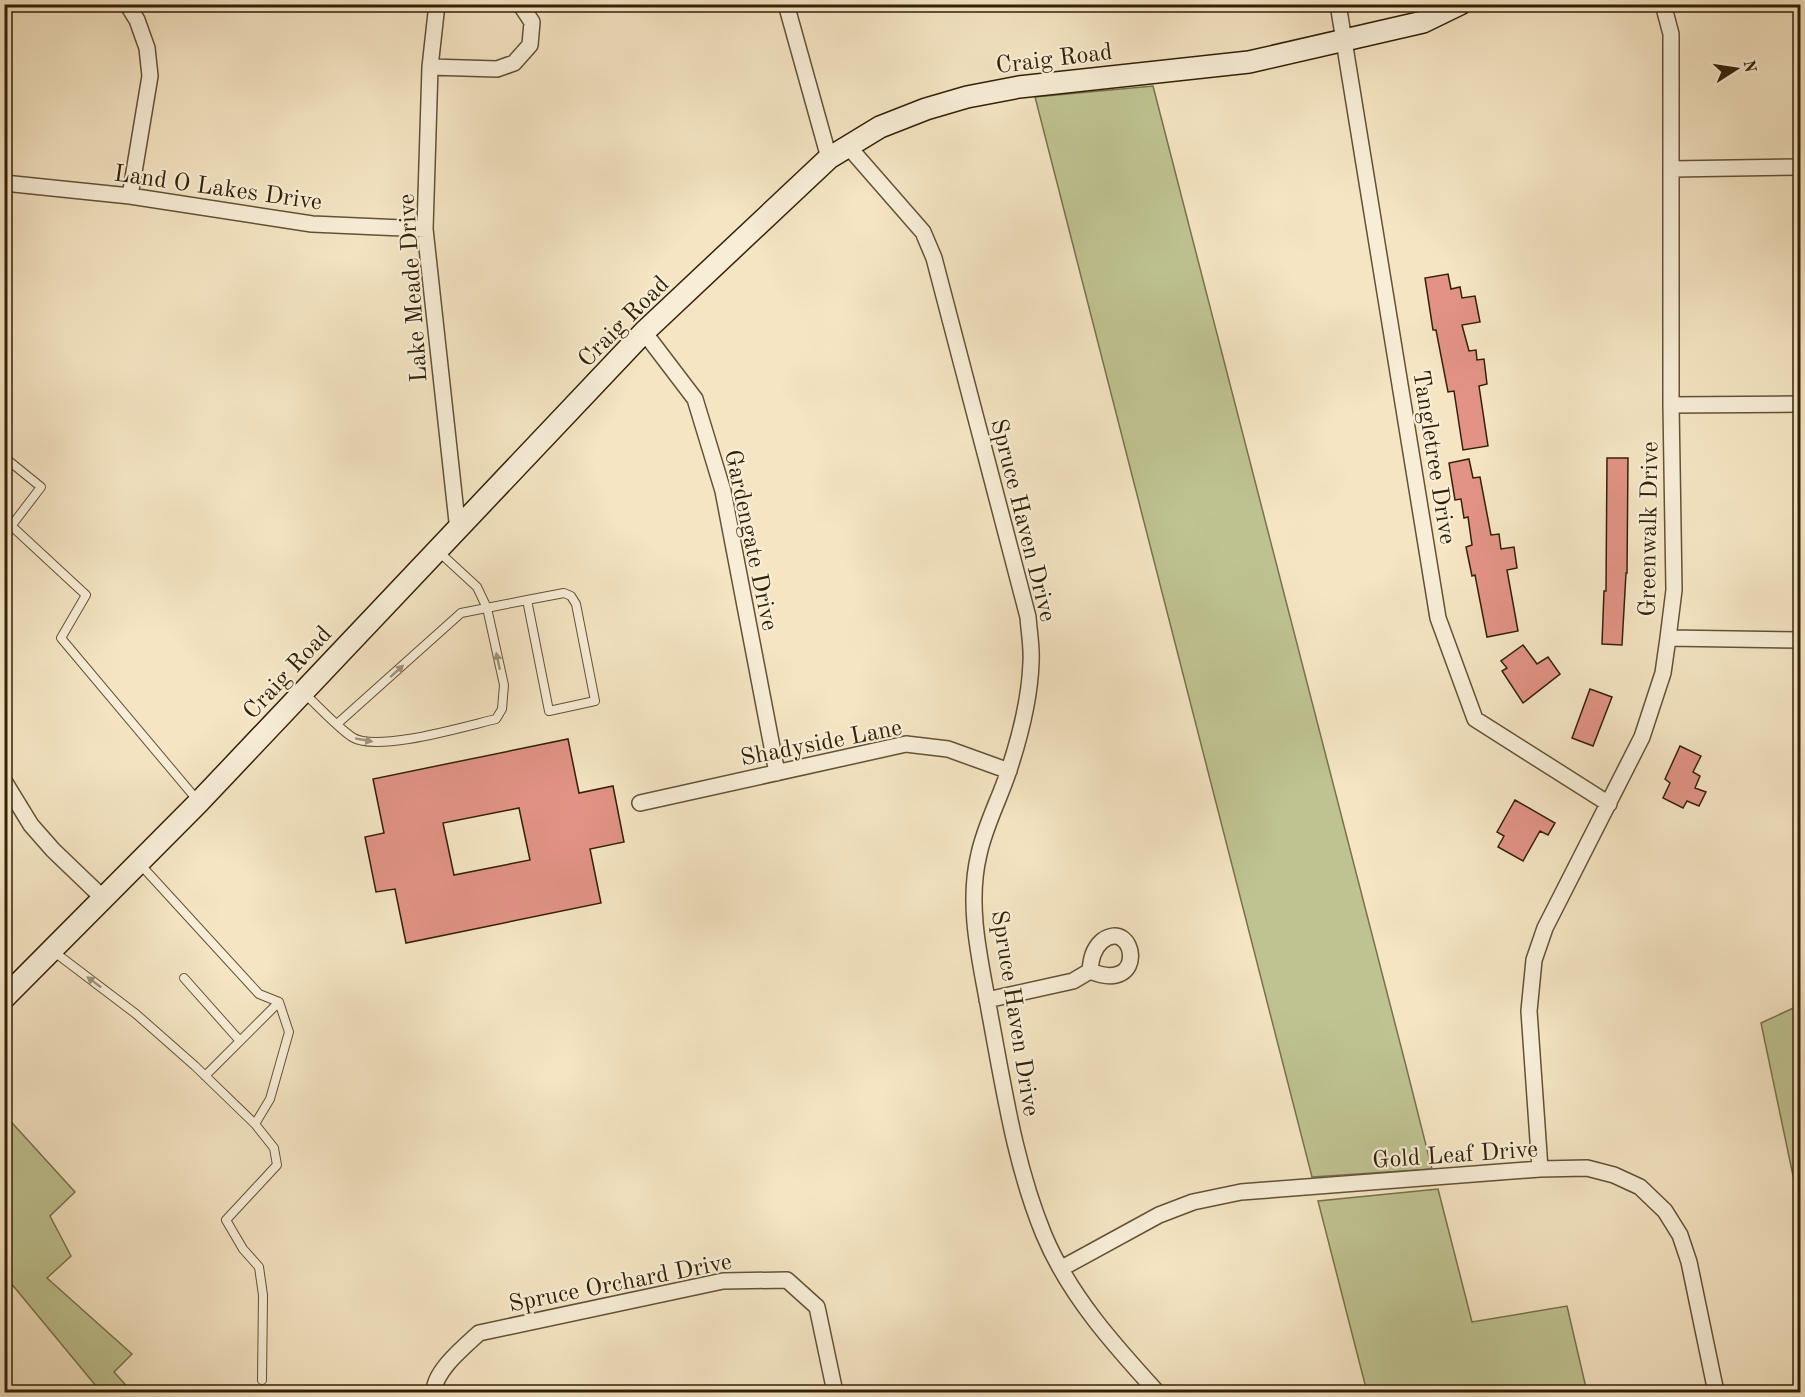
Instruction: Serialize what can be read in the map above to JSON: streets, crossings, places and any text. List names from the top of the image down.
{
  "streets": {
    "main road": ["Craig Road"],
    "street": [
      "Land O Lakes Drive",
      "Lake Meade Drive",
      "Tangletree Drive",
      "Spruce Haven Drive",
      "Greenwalk Drive",
      "Gardengate Drive",
      "Shadyside Lane",
      "Gold Leaf Drive",
      "Spruce Orchard Drive"
    ]
  },
  "crossings": [
    ["Craig Road", "Lake Meade Drive"],
    ["Craig Road", "Tangletree Drive"],
    ["Craig Road", "Spruce Haven Drive"],
    ["Craig Road", "Gardengate Drive"],
    ["Land O Lakes Drive", "Lake Meade Drive"],
    ["Tangletree Drive", "Greenwalk Drive"],
    ["Spruce Haven Drive", "Shadyside Lane"],
    ["Spruce Haven Drive", "Gold Leaf Drive"],
    ["Greenwalk Drive", "Gold Leaf Drive"],
    ["Gardengate Drive", "Shadyside Lane"]
  ],
  "north": "right"
}
